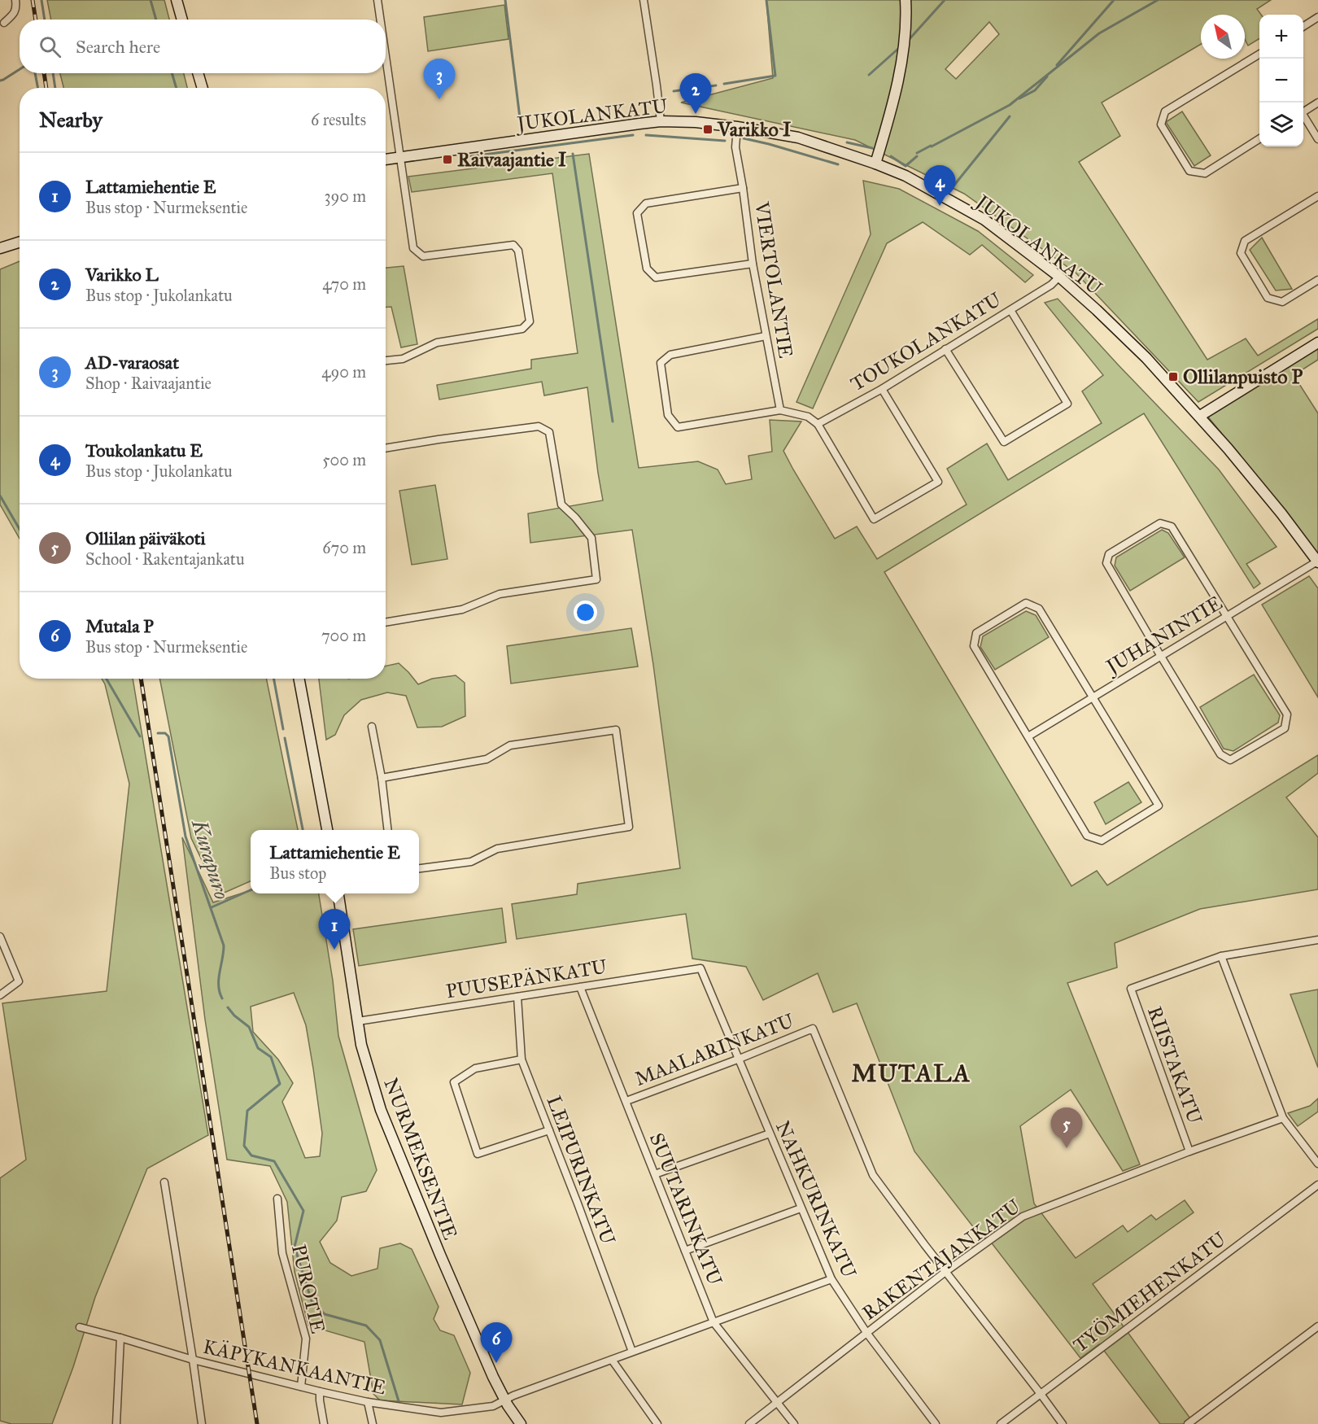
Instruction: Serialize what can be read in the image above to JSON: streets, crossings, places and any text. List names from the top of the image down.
{
  "streets": {
    "main road": ["JUKOLANKATU", "NURMEKSENTIE"],
    "street": [
      "VIERTOLANTIE",
      "TOUKOLANKATU",
      "JUHANINTIE",
      "PUUSEPÄNKATU",
      "MAALARINKATU",
      "RIISTAKATU",
      "LEIPURINKATU",
      "NAHKURINKATU",
      "SUUTARINKATU",
      "RAKENTAJANKATU",
      "PUROTIE",
      "TYÖMIEHENKATU",
      "KÄPYKANKAANTIE"
    ]
  },
  "crossings": [
    ["JUKOLANKATU", "VIERTOLANTIE"],
    ["JUKOLANKATU", "TOUKOLANKATU"],
    ["JUKOLANKATU", "JUHANINTIE"],
    ["PUUSEPÄNKATU", "NURMEKSENTIE"],
    ["PUUSEPÄNKATU", "LEIPURINKATU"],
    ["PUUSEPÄNKATU", "NAHKURINKATU"],
    ["PUUSEPÄNKATU", "SUUTARINKATU"],
    ["MAALARINKATU", "NAHKURINKATU"],
    ["MAALARINKATU", "SUUTARINKATU"],
    ["MAALARINKATU", "RAKENTAJANKATU"],
    ["RIISTAKATU", "RAKENTAJANKATU"],
    ["NURMEKSENTIE", "KÄPYKANKAANTIE"],
    ["LEIPURINKATU", "KÄPYKANKAANTIE"],
    ["NAHKURINKATU", "RAKENTAJANKATU"],
    ["NAHKURINKATU", "KÄPYKANKAANTIE"],
    ["SUUTARINKATU", "RAKENTAJANKATU"],
    ["SUUTARINKATU", "KÄPYKANKAANTIE"],
    ["PUROTIE", "KÄPYKANKAANTIE"]
  ],
  "districts": ["MUTALA"],
  "water": ["Kurapuro"],
  "places": {
    "transit": ["Varikko I", "Raivaajantie I", "Ollilanpuisto P"]
  },
  "north": "top left",
  "page": {
    "map_buttons": ["+", "−"],
    "search": "Search here",
    "pins": [
      "3",
      "2",
      "4",
      "1",
      "5",
      "6"
    ],
    "heading": ["Nearby", "6 results"],
    "list": [
      {
        "mark": "1",
        "name": "Lattamiehentie E",
        "note": "Bus stop · Nurmeksentie",
        "value": "390 m"
      },
      {
        "mark": "2",
        "name": "Varikko L",
        "note": "Bus stop · Jukolankatu",
        "value": "470 m"
      },
      {
        "mark": "3",
        "name": "AD-varaosat",
        "note": "Shop · Raivaajantie",
        "value": "490 m"
      },
      {
        "mark": "4",
        "name": "Toukolankatu E",
        "note": "Bus stop · Jukolankatu",
        "value": "500 m"
      },
      {
        "mark": "5",
        "name": "Ollilan päiväkoti",
        "note": "School · Rakentajankatu",
        "value": "670 m"
      },
      {
        "mark": "6",
        "name": "Mutala P",
        "note": "Bus stop · Nurmeksentie",
        "value": "700 m"
      }
    ],
    "popup": ["Lattamiehentie E", "Bus stop"]
  }
}
